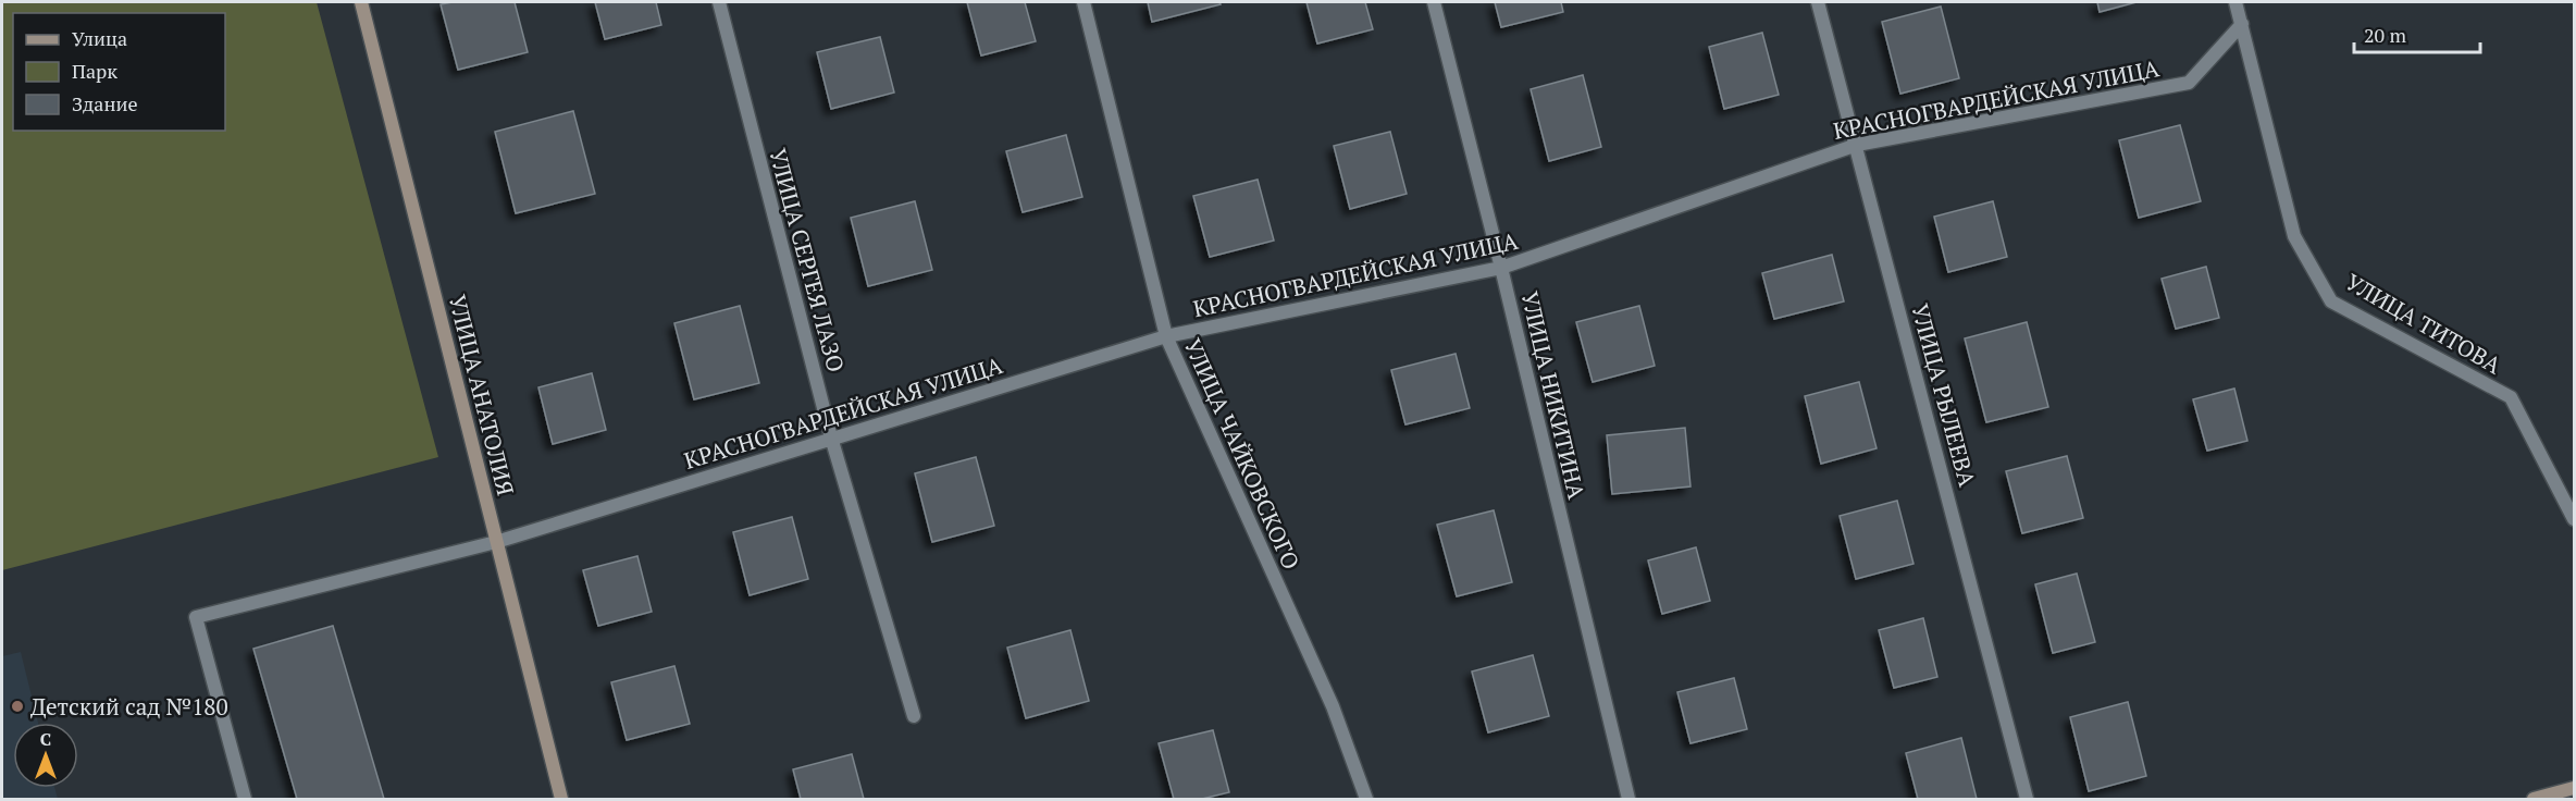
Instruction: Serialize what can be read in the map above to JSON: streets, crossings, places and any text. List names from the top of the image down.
{
  "streets": {
    "street": [
      "КРАСНОГВАРДЕЙСКАЯ УЛИЦА",
      "УЛИЦА СЕРГЕЯ ЛАЗО",
      "УЛИЦА ТИТОВА",
      "УЛИЦА АНАТОЛИЯ",
      "УЛИЦА НИКИТИНА",
      "УЛИЦА РЫЛЕЕВА",
      "УЛИЦА ЧАЙКОВСКОГО"
    ]
  },
  "crossings": [
    ["КРАСНОГВАРДЕЙСКАЯ УЛИЦА", "УЛИЦА СЕРГЕЯ ЛАЗО"],
    ["КРАСНОГВАРДЕЙСКАЯ УЛИЦА", "УЛИЦА ТИТОВА"],
    ["КРАСНОГВАРДЕЙСКАЯ УЛИЦА", "УЛИЦА АНАТОЛИЯ"],
    ["КРАСНОГВАРДЕЙСКАЯ УЛИЦА", "УЛИЦА НИКИТИНА"],
    ["КРАСНОГВАРДЕЙСКАЯ УЛИЦА", "УЛИЦА РЫЛЕЕВА"],
    ["КРАСНОГВАРДЕЙСКАЯ УЛИЦА", "УЛИЦА ЧАЙКОВСКОГО"]
  ],
  "places": ["Детский сад №180"],
  "legend": ["Улица", "Парк", "Здание"],
  "scale_bar": "20 m",
  "north": "top"
}
